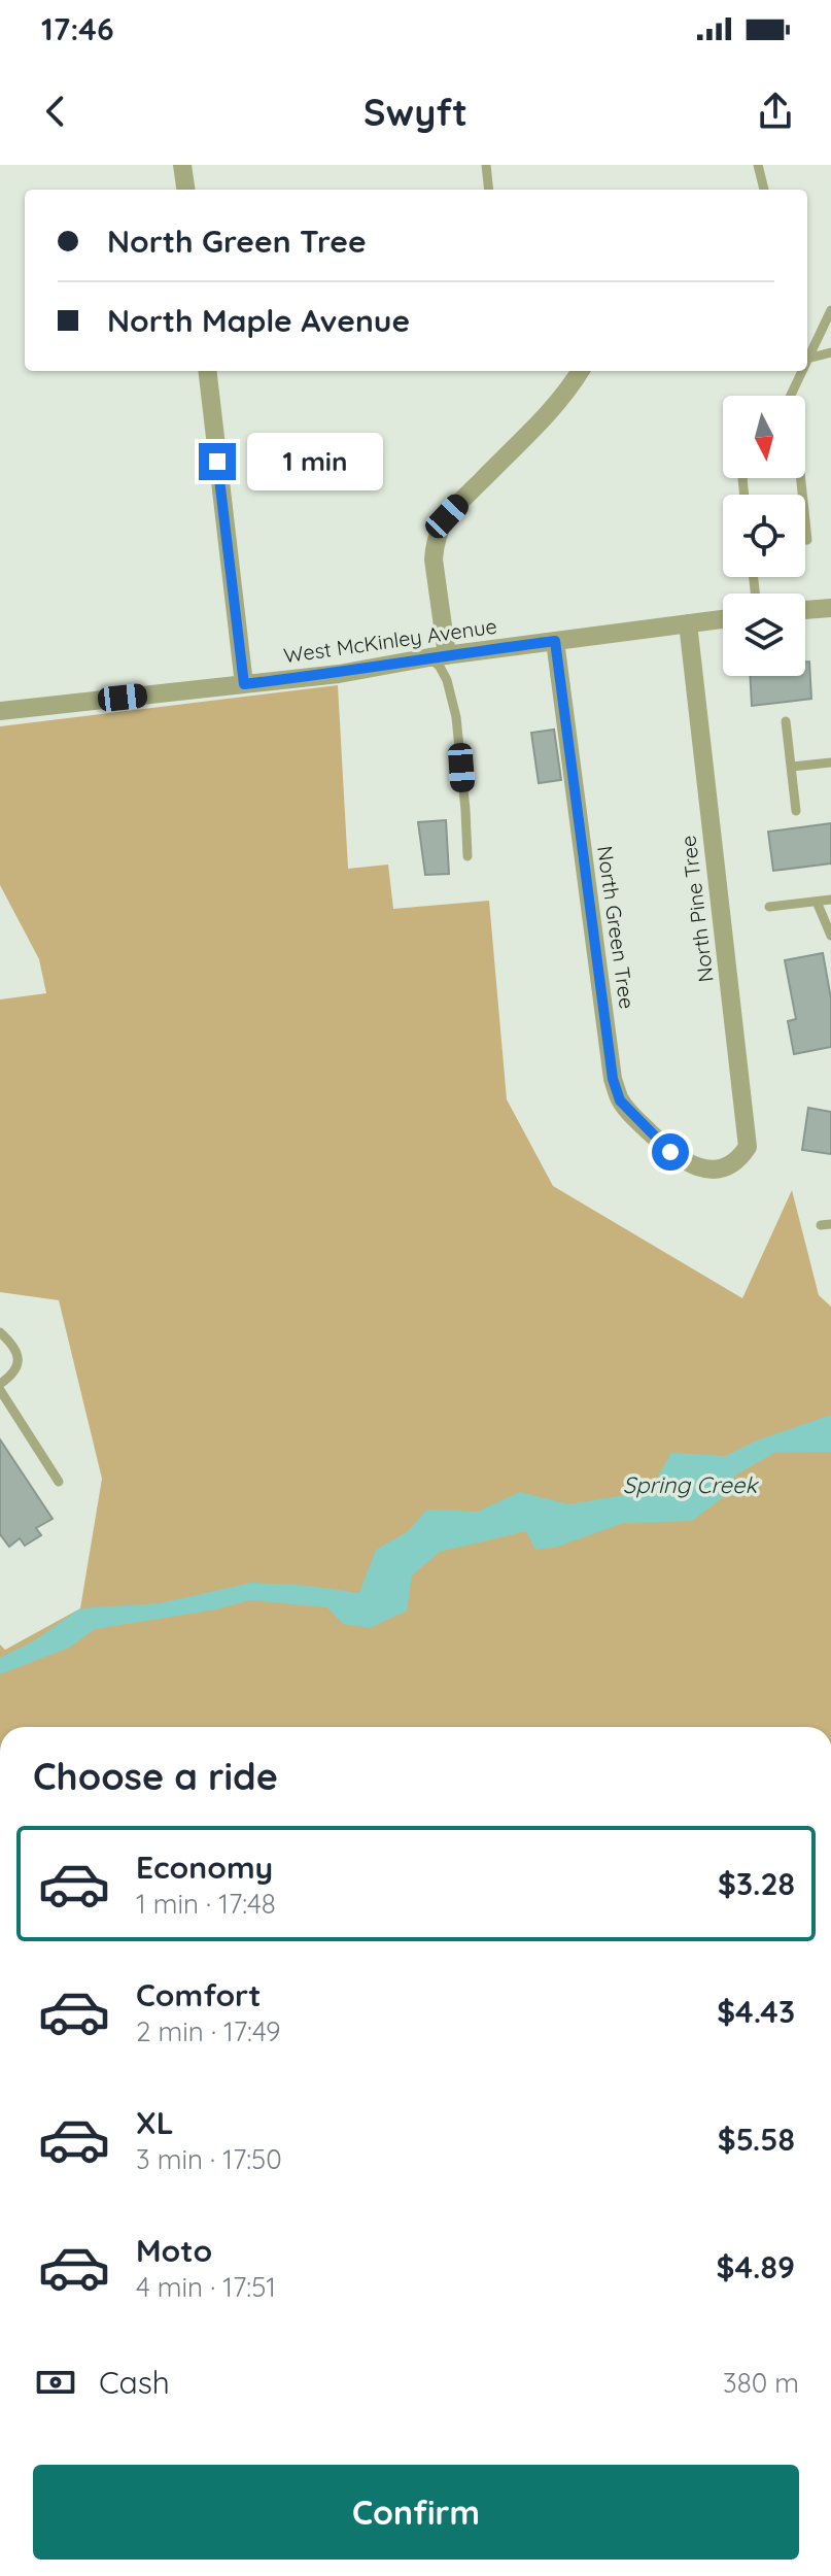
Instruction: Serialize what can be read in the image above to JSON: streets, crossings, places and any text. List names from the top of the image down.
{
  "streets": {
    "street": ["West McKinley Avenue", "North Pine Tree", "North Green Tree"]
  },
  "crossings": [
    ["West McKinley Avenue", "North Pine Tree"],
    ["West McKinley Avenue", "North Green Tree"],
    ["North Pine Tree", "North Green Tree"]
  ],
  "water": ["Spring Creek"],
  "north": "bottom",
  "page": {
    "status": "17:46",
    "header": "Swyft",
    "banner": ["North Green Tree", "North Maple Avenue"],
    "bubble": "1 min",
    "heading": "Choose a ride",
    "list": [
      {
        "name": "Economy",
        "note": "1 min · 17:48",
        "value": "$3.28"
      },
      {
        "name": "Comfort",
        "note": "2 min · 17:49",
        "value": "$4.43"
      },
      {
        "name": "XL",
        "note": "3 min · 17:50",
        "value": "$5.58"
      },
      {
        "name": "Moto",
        "note": "4 min · 17:51",
        "value": "$4.89"
      }
    ],
    "pay": ["Cash", "380 m"],
    "buttons": "Confirm"
  }
}
